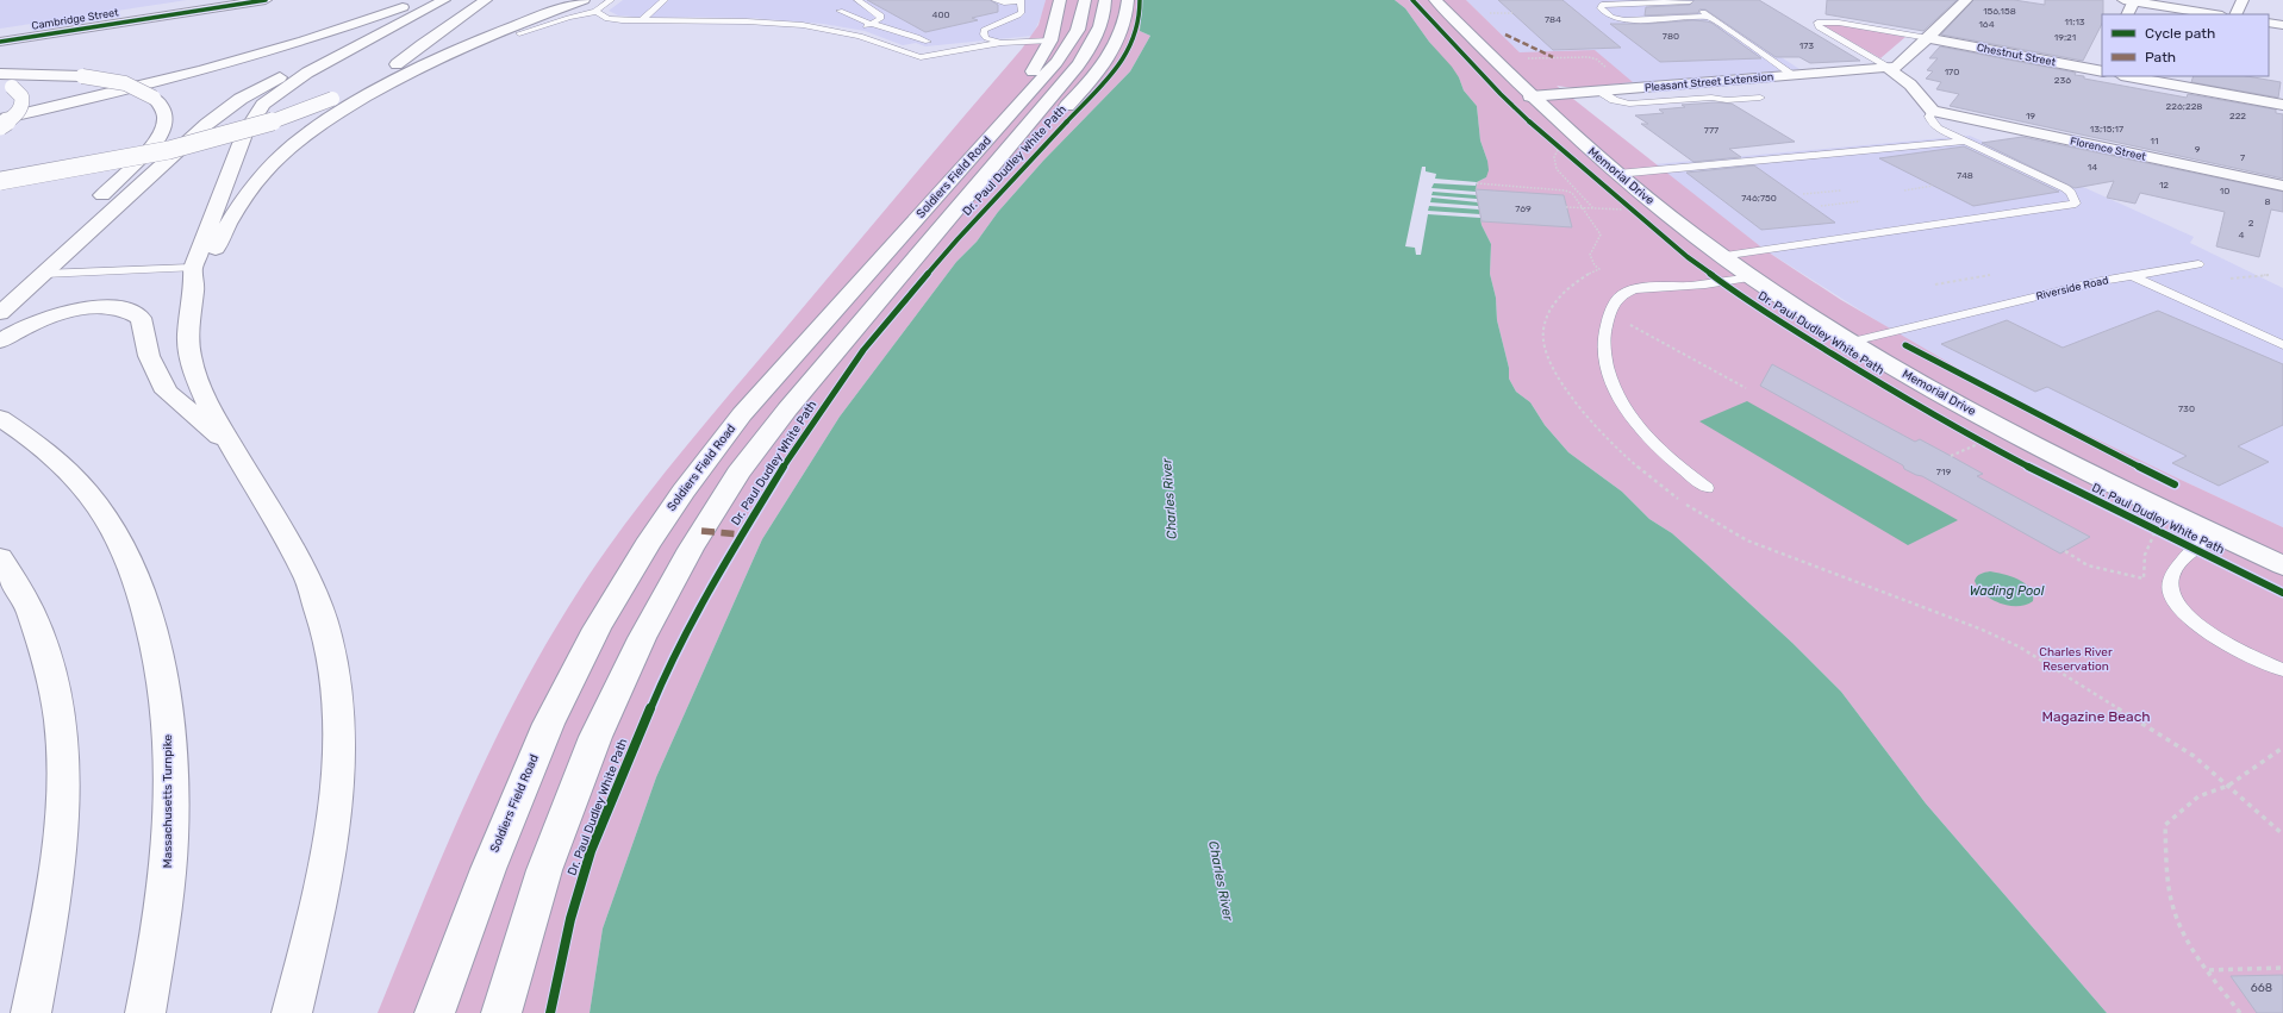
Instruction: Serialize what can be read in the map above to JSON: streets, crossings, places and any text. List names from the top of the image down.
{
  "streets": {
    "main road": [
      "Cambridge Street",
      "Chestnut Street",
      "Pleasant Street Extension",
      "Florence Street",
      "Memorial Drive",
      "Soldiers Field Road",
      "Massachusetts Turnpike"
    ],
    "lane": ["Riverside Road"],
    "cycle path": ["Dr. Paul Dudley White Path"]
  },
  "crossings": [
    ["Pleasant Street Extension", "Memorial Drive"],
    ["Memorial Drive", "Riverside Road"]
  ],
  "water": ["Charles River", "Wading Pool"],
  "parks": ["Charles River Reservation", "Magazine Beach"],
  "house_numbers": [
    "156,158",
    "400",
    "784",
    "11;13",
    "164",
    "780",
    "19;21",
    "173",
    "170",
    "236",
    "226;228",
    "19",
    "222",
    "13;15;17",
    "777",
    "11",
    "9",
    "7",
    "14",
    "748",
    "12",
    "10",
    "746;750",
    "8",
    "769",
    "2",
    "4",
    "730",
    "719",
    "668"
  ],
  "legend": ["Cycle path", "Path"]
}
